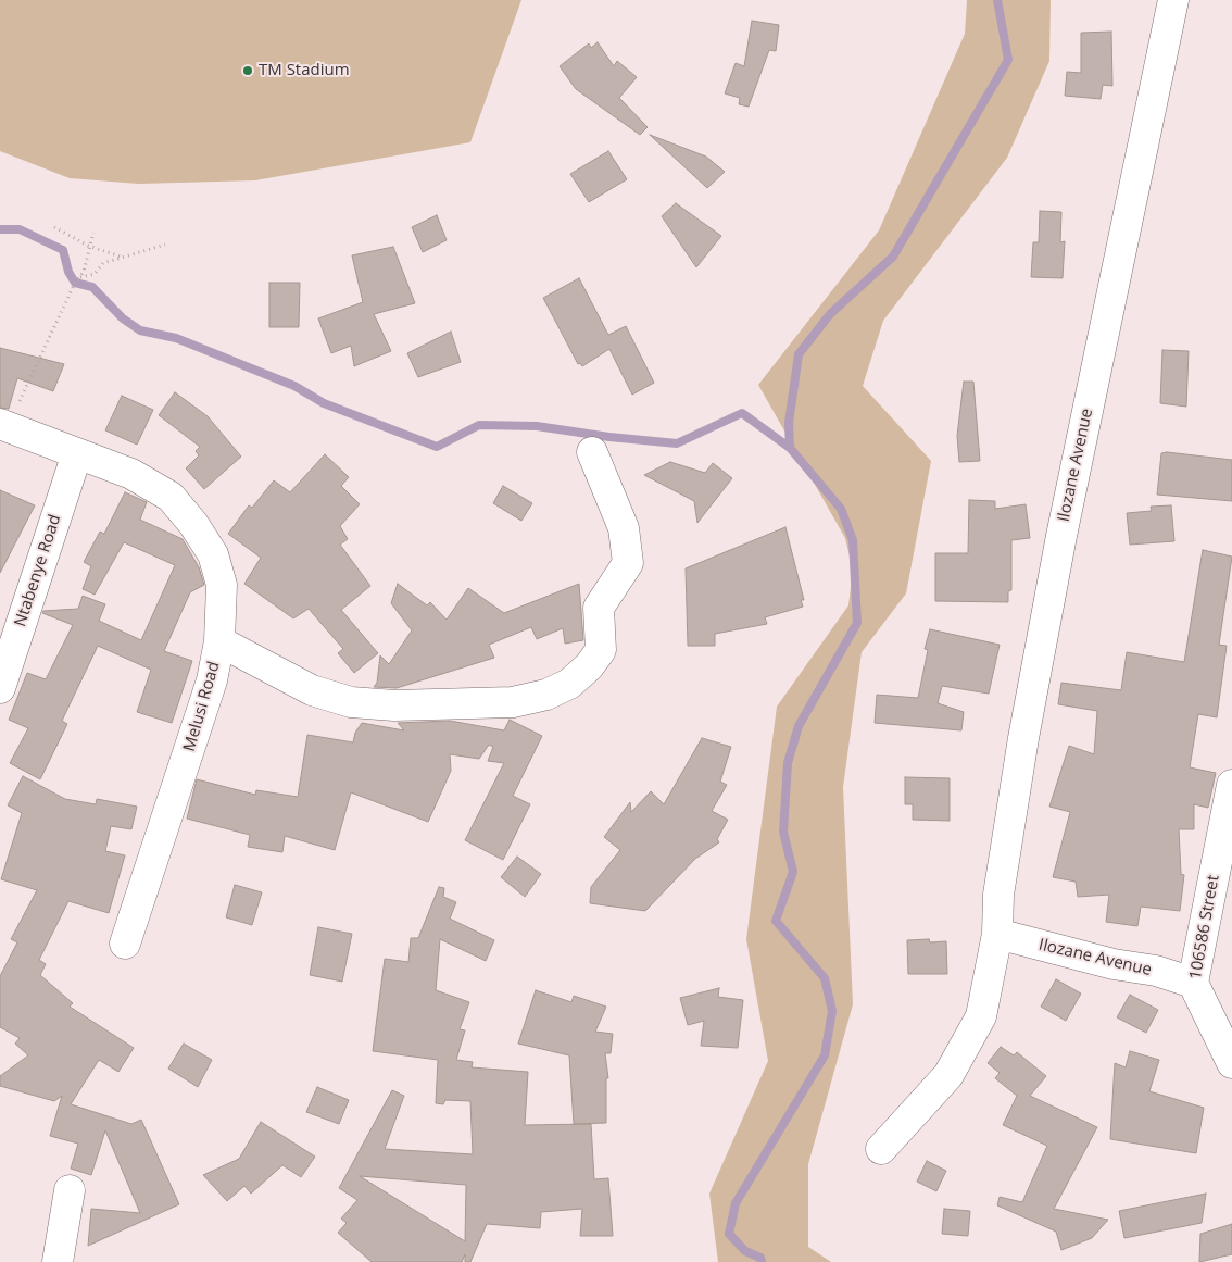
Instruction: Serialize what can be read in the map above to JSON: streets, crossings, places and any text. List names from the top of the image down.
{
  "streets": {
    "street": [
      "Ilozane Avenue",
      "Ntabenye Road",
      "Melusi Road",
      "106586 Street"
    ]
  },
  "crossings": [
    ["Ilozane Avenue", "106586 Street"],
    ["Ntabenye Road", "Melusi Road"]
  ],
  "places": ["TM Stadium"]
}
